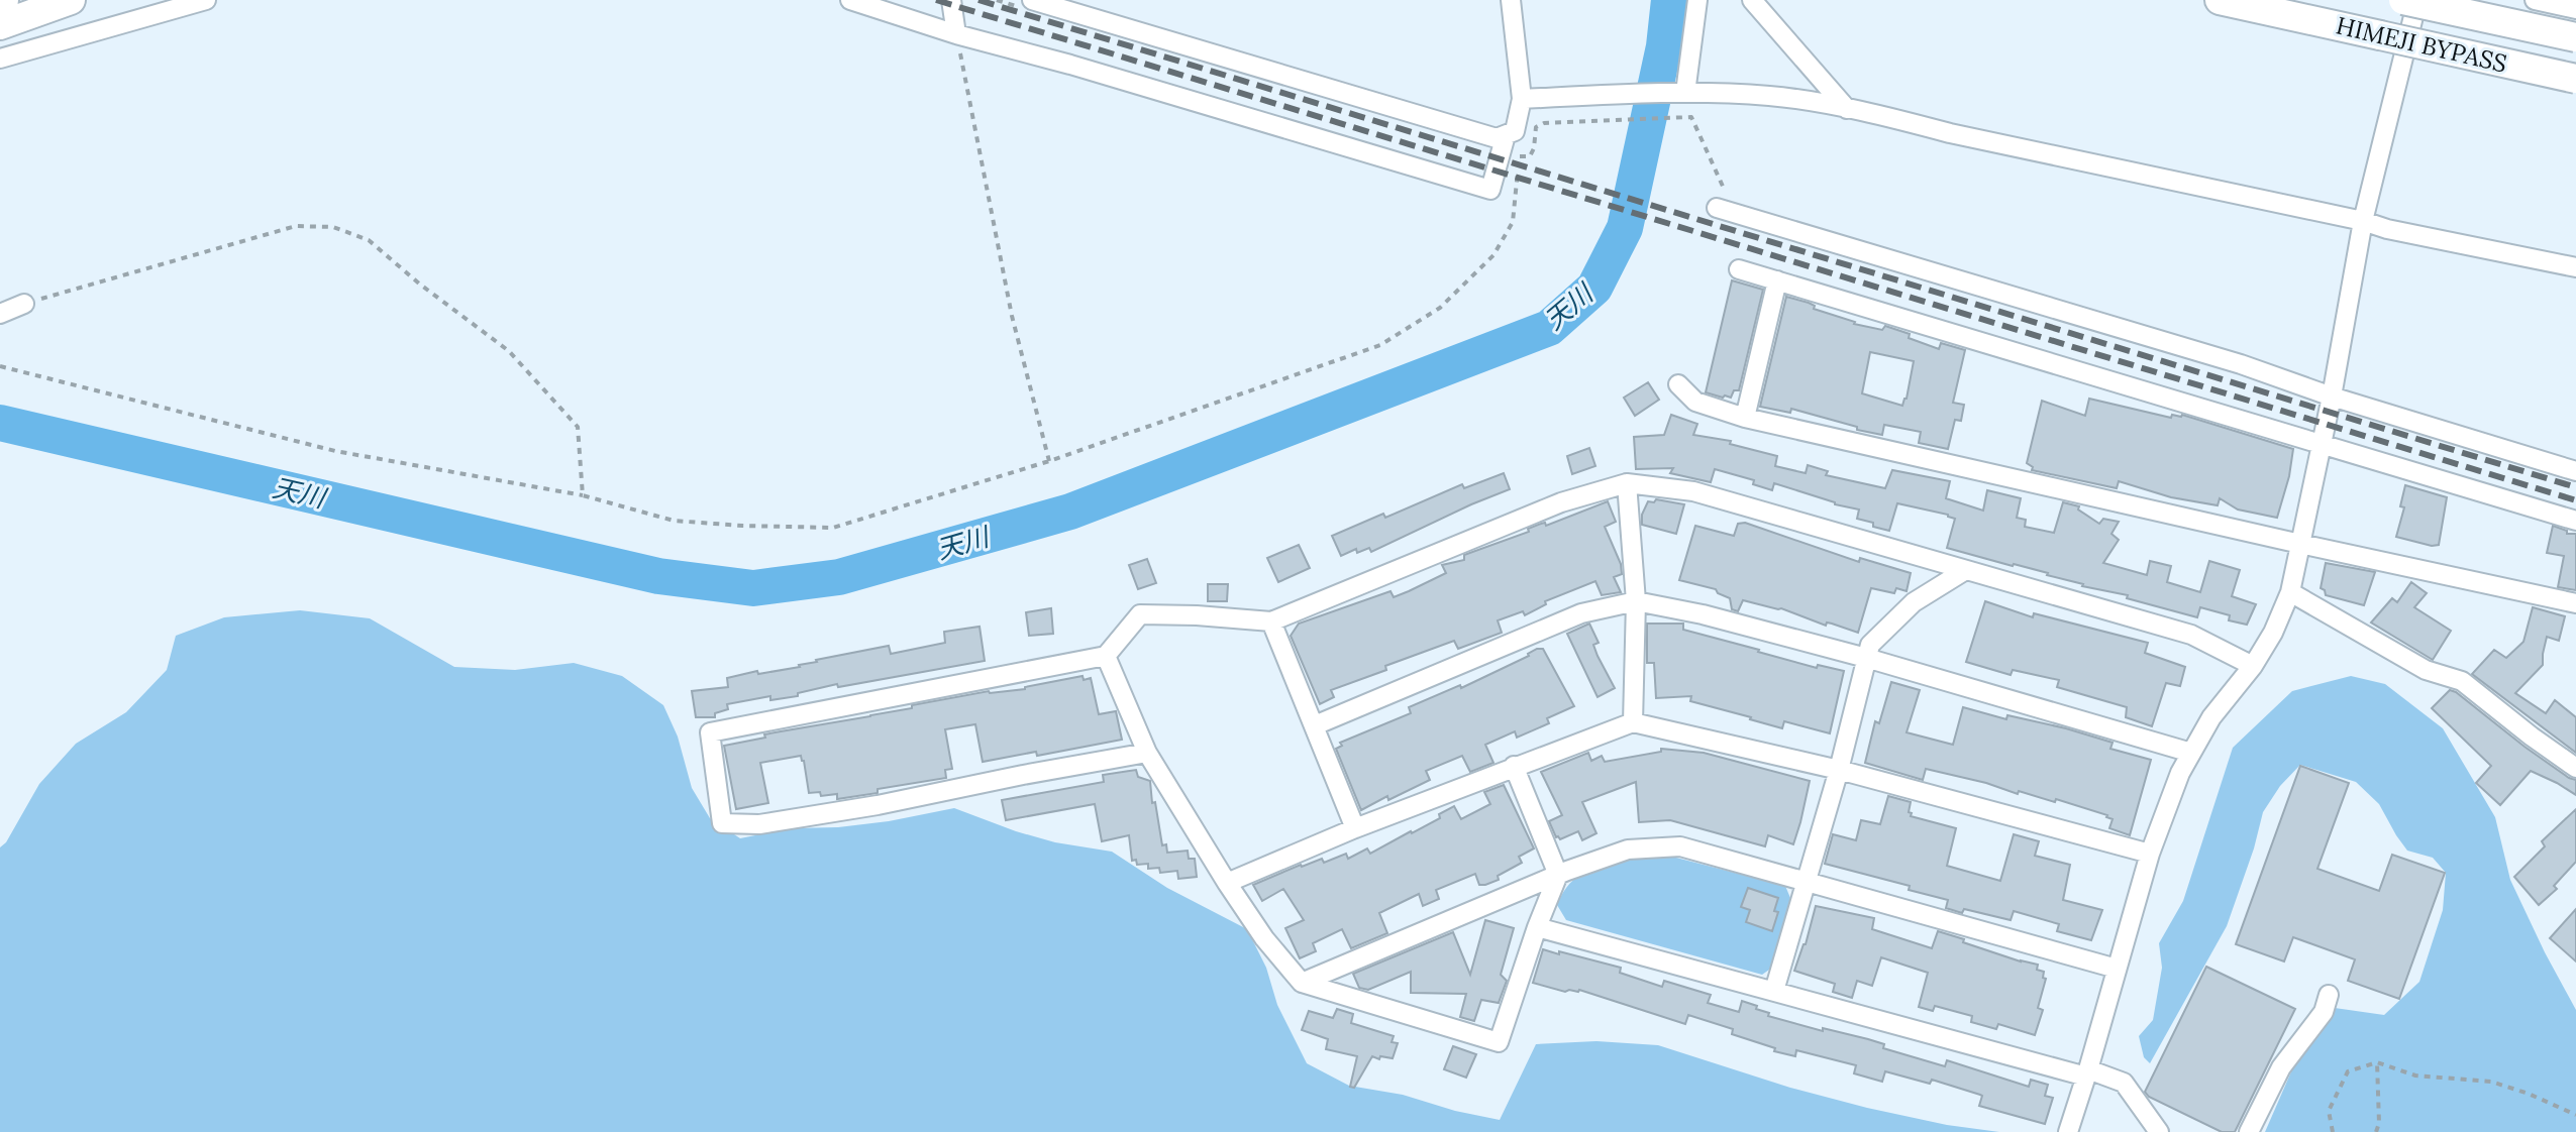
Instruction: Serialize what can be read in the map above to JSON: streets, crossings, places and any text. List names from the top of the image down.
{
  "streets": {
    "highway": ["HIMEJI BYPASS"]
  },
  "water": ["天川"]
}
